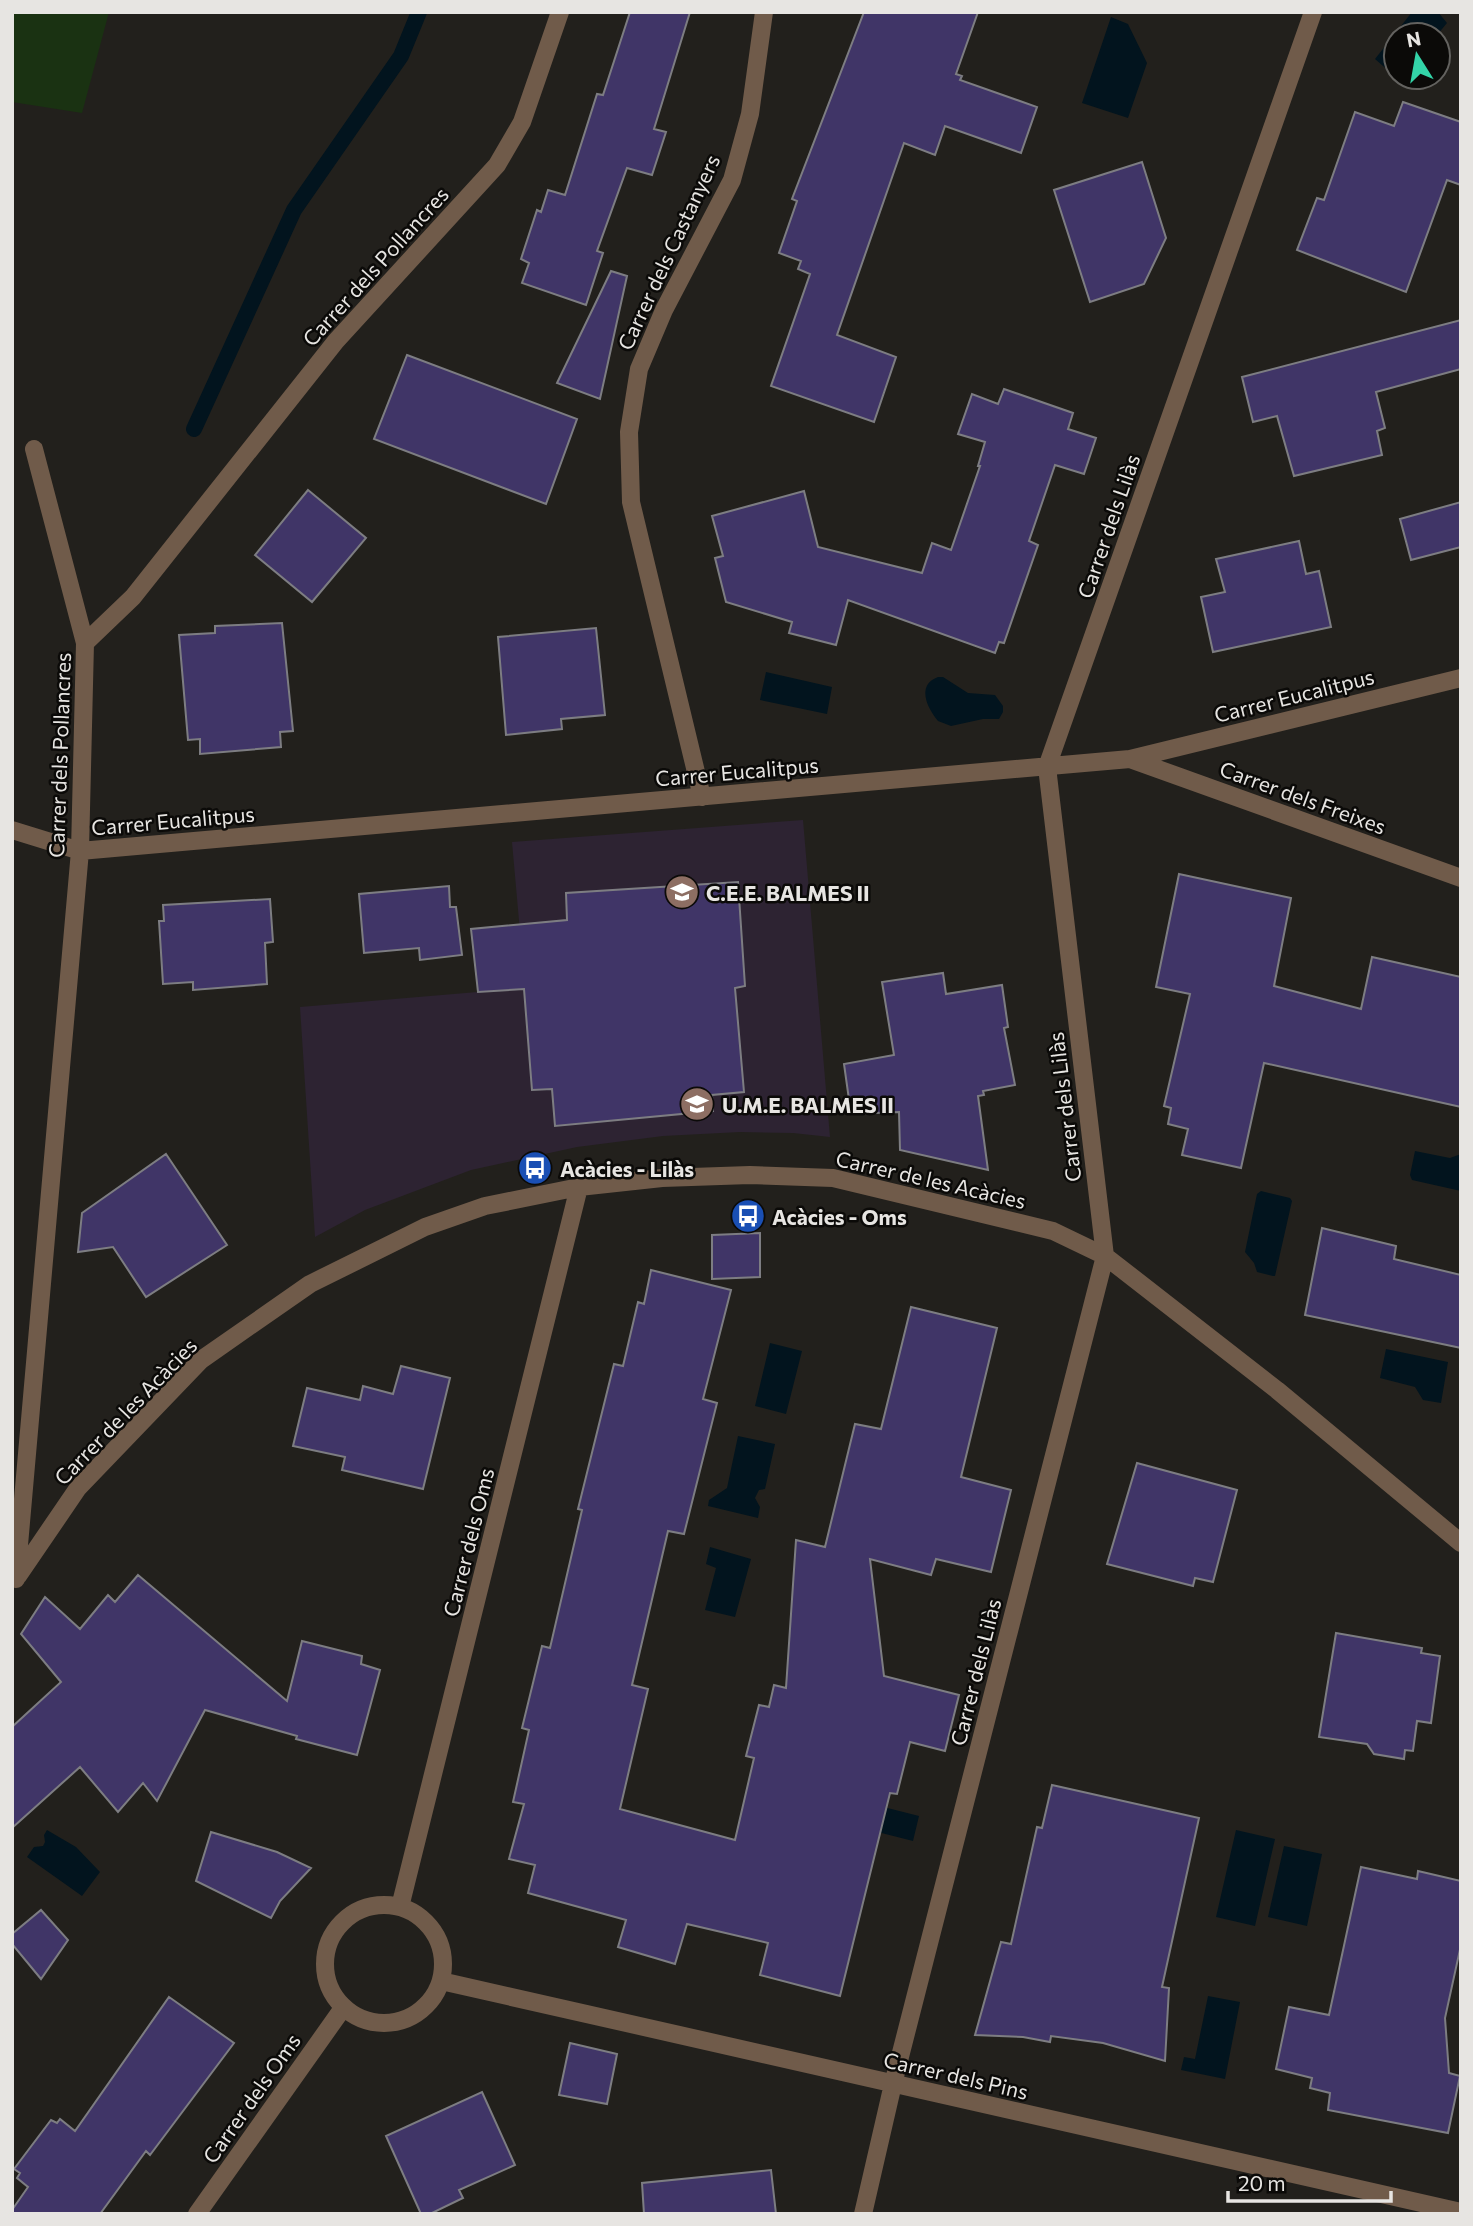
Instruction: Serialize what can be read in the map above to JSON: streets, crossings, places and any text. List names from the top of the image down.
{
  "streets": {
    "street": [
      "Carrer dels Castanyers",
      "Carrer dels Pollancres",
      "Carrer dels Lilàs",
      "Carrer Eucalitpus",
      "Carrer dels Freixes",
      "Carrer de les Acàcies",
      "Carrer dels Oms",
      "Carrer dels Pins"
    ]
  },
  "crossings": [
    ["Carrer dels Castanyers", "Carrer Eucalitpus"],
    ["Carrer dels Pollancres", "Carrer Eucalitpus"],
    ["Carrer dels Pollancres", "Carrer de les Acàcies"],
    ["Carrer dels Lilàs", "Carrer Eucalitpus"],
    ["Carrer dels Lilàs", "Carrer de les Acàcies"],
    ["Carrer dels Lilàs", "Carrer dels Pins"],
    ["Carrer Eucalitpus", "Carrer dels Freixes"],
    ["Carrer de les Acàcies", "Carrer dels Oms"],
    ["Carrer dels Oms", "Carrer dels Pins"]
  ],
  "places": {
    "school or university": ["C.E.E. BALMES II", "U.M.E. BALMES II"],
    "bus stop": ["Acàcies - Lilàs", "Acàcies - Oms"]
  },
  "scale_bar": "20 m",
  "north": "top"
}
